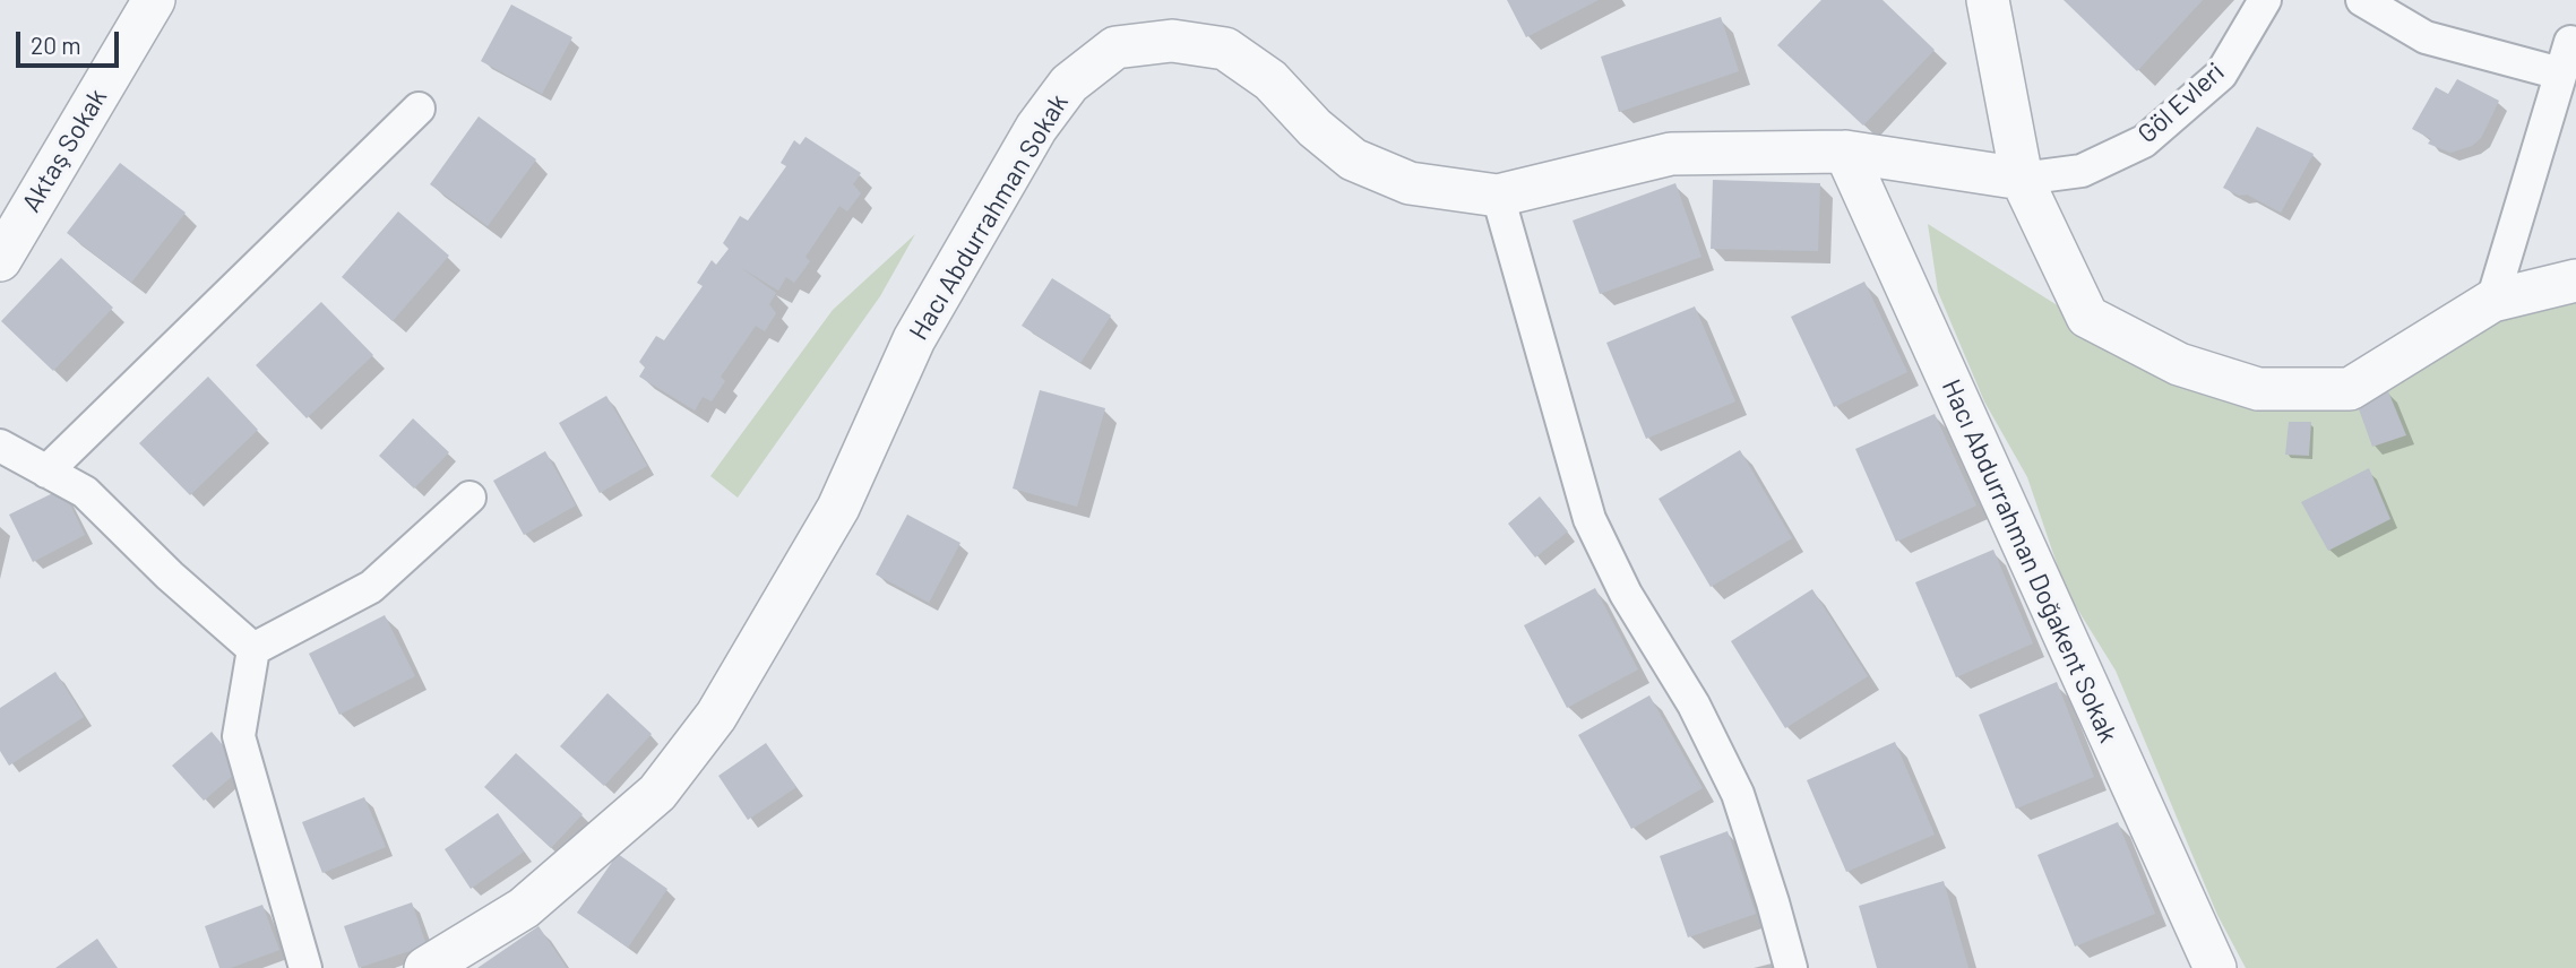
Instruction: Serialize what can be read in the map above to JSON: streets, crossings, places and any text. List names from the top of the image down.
{
  "streets": {
    "street": [
      "Göl Evleri",
      "Aktaş Sokak",
      "Hacı Abdurrahman Sokak",
      "Hacı Abdurrahman Doğakent Sokak"
    ]
  },
  "crossings": [
    ["Göl Evleri", "Hacı Abdurrahman Sokak"],
    ["Hacı Abdurrahman Sokak", "Hacı Abdurrahman Doğakent Sokak"]
  ],
  "scale_bar": "20 m"
}
